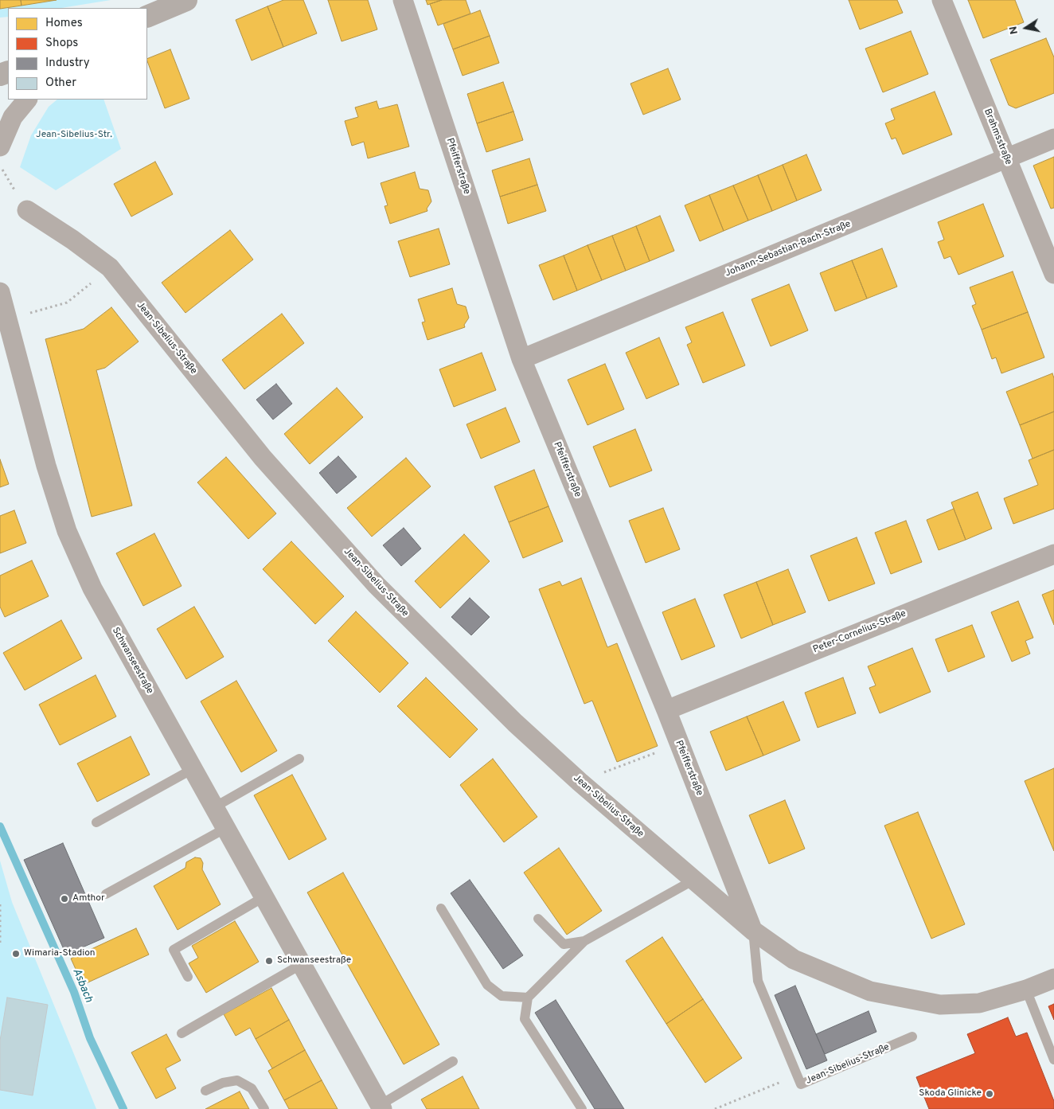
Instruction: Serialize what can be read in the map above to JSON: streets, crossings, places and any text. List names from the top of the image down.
{
  "streets": {
    "street": [
      "Brahmsstraße",
      "Pfeifferstraße",
      "Johann-Sebastian-Bach-Straße",
      "Jean-Sibelius-Straße",
      "Peter-Cornelius-Straße",
      "Schwanseestraße"
    ]
  },
  "crossings": [
    ["Brahmsstraße", "Johann-Sebastian-Bach-Straße"],
    ["Pfeifferstraße", "Johann-Sebastian-Bach-Straße"],
    ["Pfeifferstraße", "Jean-Sibelius-Straße"],
    ["Pfeifferstraße", "Peter-Cornelius-Straße"]
  ],
  "water": ["Asbach"],
  "parks": ["Jean-Sibelius-Str."],
  "places": [
    "Amthor",
    "Wimaria-Stadion",
    "Schwanseestraße",
    "Skoda Glinicke"
  ],
  "legend": [
    "Homes",
    "Shops",
    "Industry",
    "Other"
  ],
  "north": "left"
}
